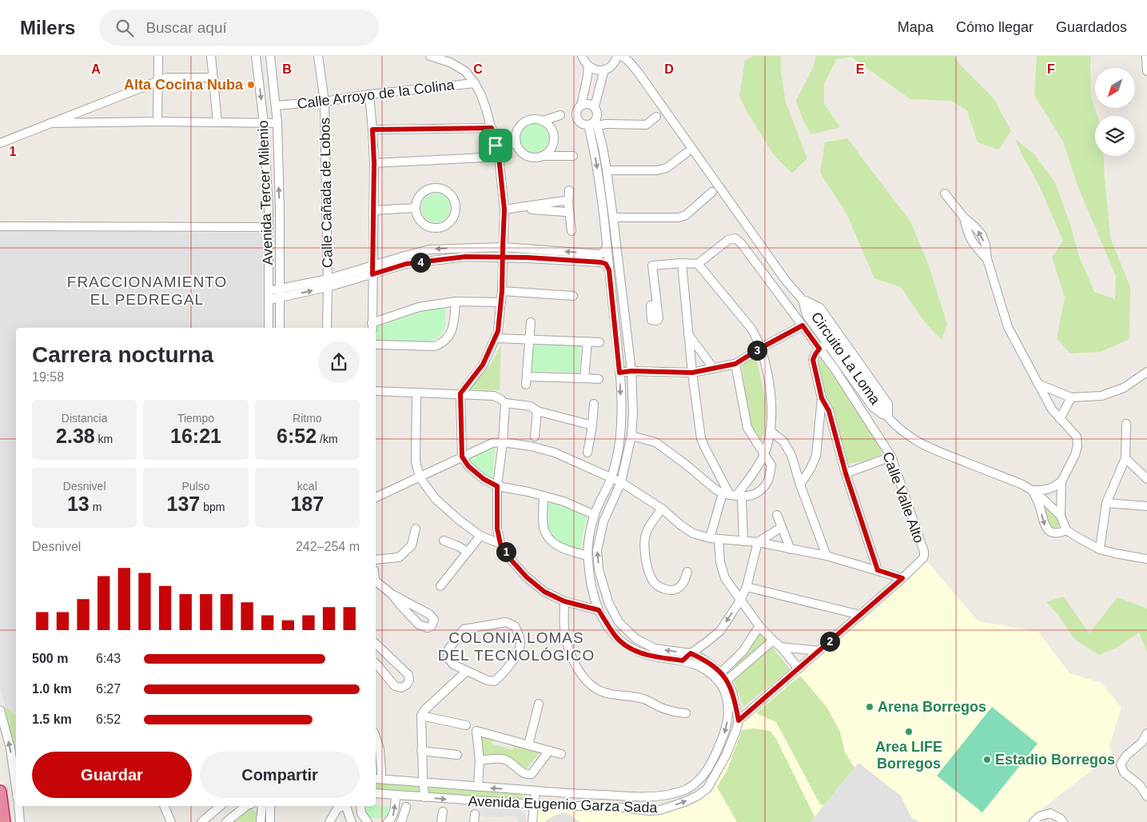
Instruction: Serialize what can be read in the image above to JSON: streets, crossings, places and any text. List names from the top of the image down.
{
  "streets": {
    "street": [
      "Calle Arroyo de la Colina",
      "Avenida Tercer Milenio",
      "Calle Cañada de Lobos",
      "Circuito La Loma",
      "Calle Valle Alto",
      "Avenida Eugenio Garza Sada"
    ]
  },
  "crossings": [
    ["Calle Arroyo de la Colina", "Avenida Tercer Milenio"],
    ["Calle Arroyo de la Colina", "Calle Cañada de Lobos"],
    ["Calle Valle Alto", "Avenida Eugenio Garza Sada"]
  ],
  "districts": ["FRACCIONAMIENTO EL PEDREGAL", "COLONIA LOMAS DEL TECNOLÓGICO"],
  "places": [
    "Alta Cocina Nuba",
    "Arena Borregos",
    "Area LIFE Borregos",
    "Estadio Borregos"
  ],
  "north": "bottom left",
  "page": {
    "header": "Milers",
    "search": "Buscar aquí",
    "nav": ["Mapa", "Cómo llegar", "Guardados"],
    "pins": [
      "4",
      "3",
      "1",
      "2"
    ],
    "heading": ["Carrera nocturna", "19:58"],
    "stats": [
      ["Distancia", "2.38 km"],
      ["Tiempo", "16:21"],
      ["Ritmo", "6:52 /km"],
      ["Desnivel", "13 m"],
      ["Pulso", "137 bpm"],
      ["kcal", "187"]
    ],
    "chart": ["Desnivel", "242–254 m"],
    "list": [
      {
        "name": "500 m",
        "note": "6:43"
      },
      {
        "name": "1.0 km",
        "note": "6:27"
      },
      {
        "name": "1.5 km",
        "note": "6:52"
      }
    ],
    "buttons": ["Guardar", "Compartir"]
  },
  "grid": {
    "columns": [
      "A",
      "B",
      "C",
      "D",
      "E",
      "F"
    ],
    "rows": ["1"]
  }
}
